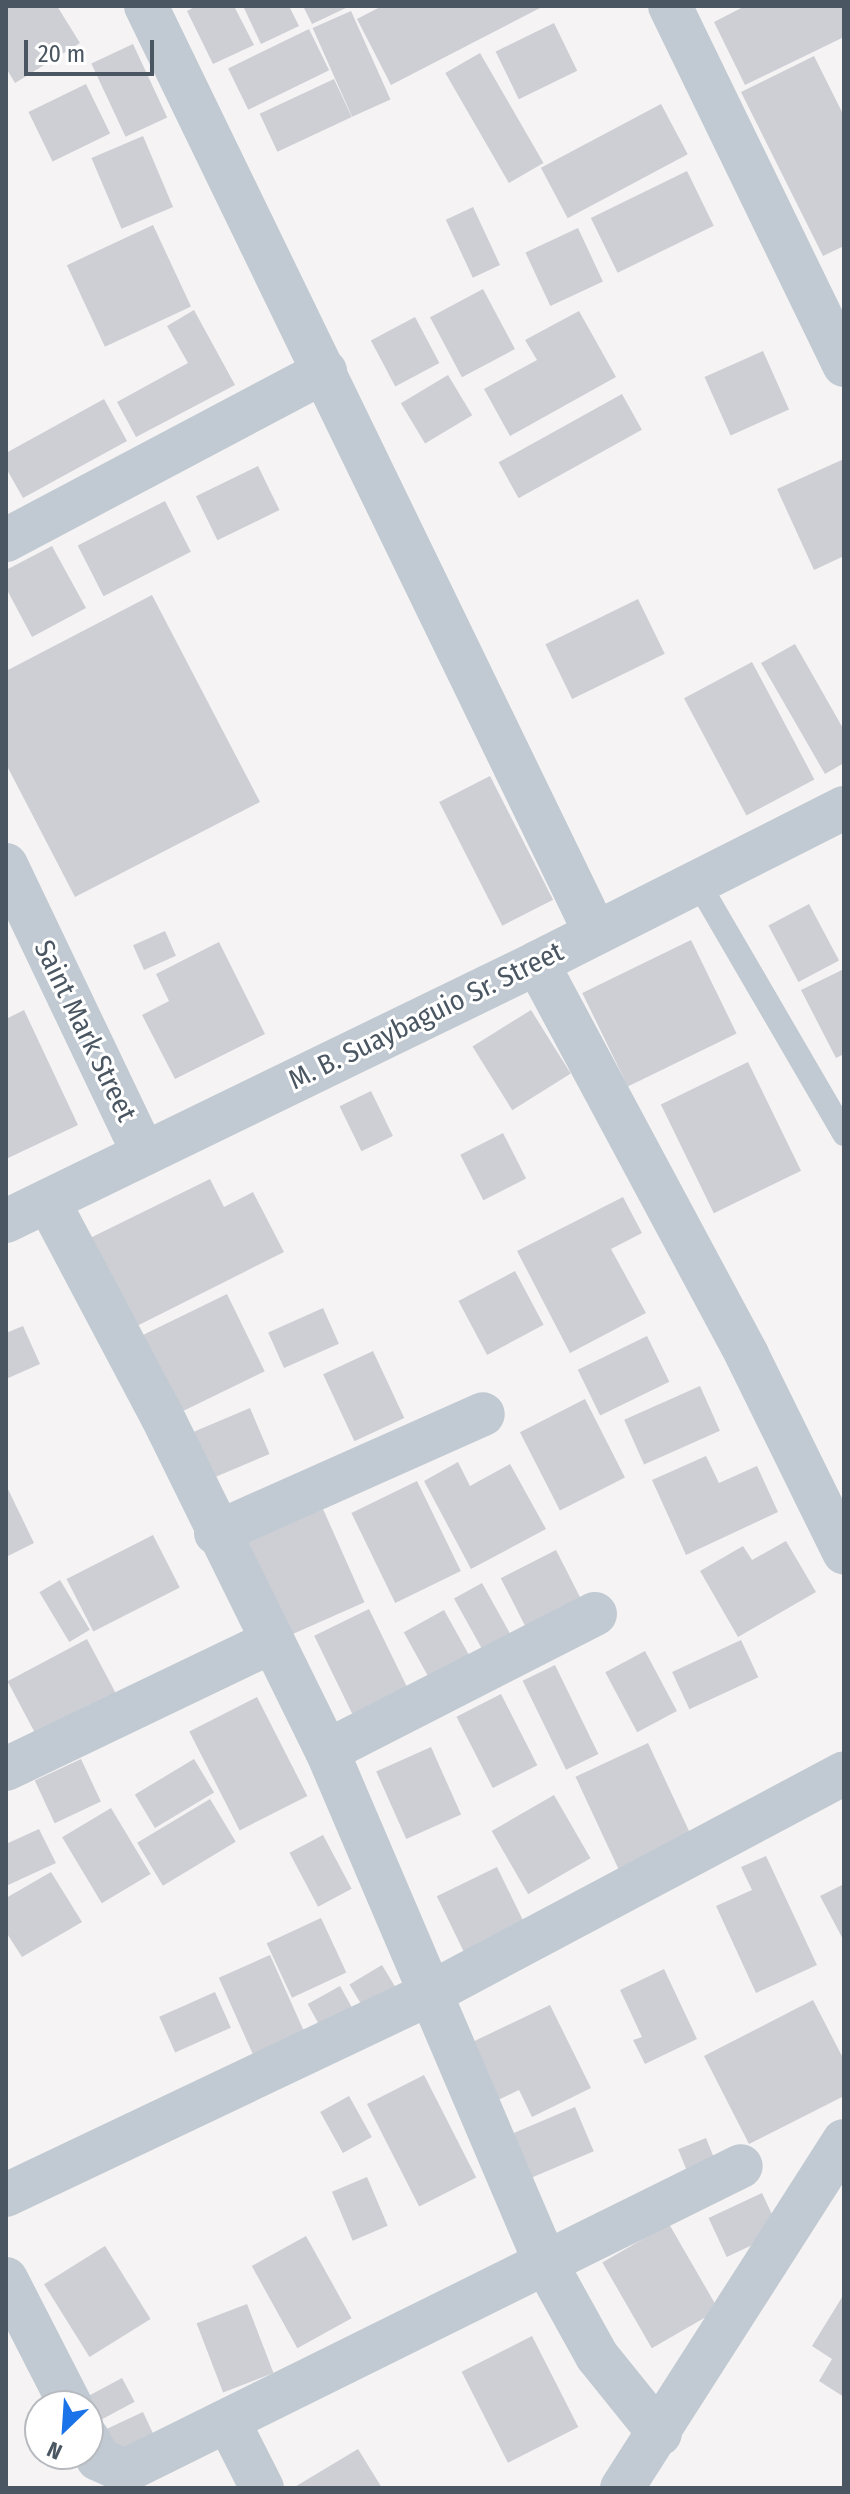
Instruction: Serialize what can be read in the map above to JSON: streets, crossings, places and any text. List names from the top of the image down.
{
  "streets": {
    "street": ["M. B. Suaybaguio Sr. Street", "Saint Mark Street"]
  },
  "crossings": [
    ["M. B. Suaybaguio Sr. Street", "Saint Mark Street"]
  ],
  "scale_bar": "20 m",
  "north": "bottom left"
}
